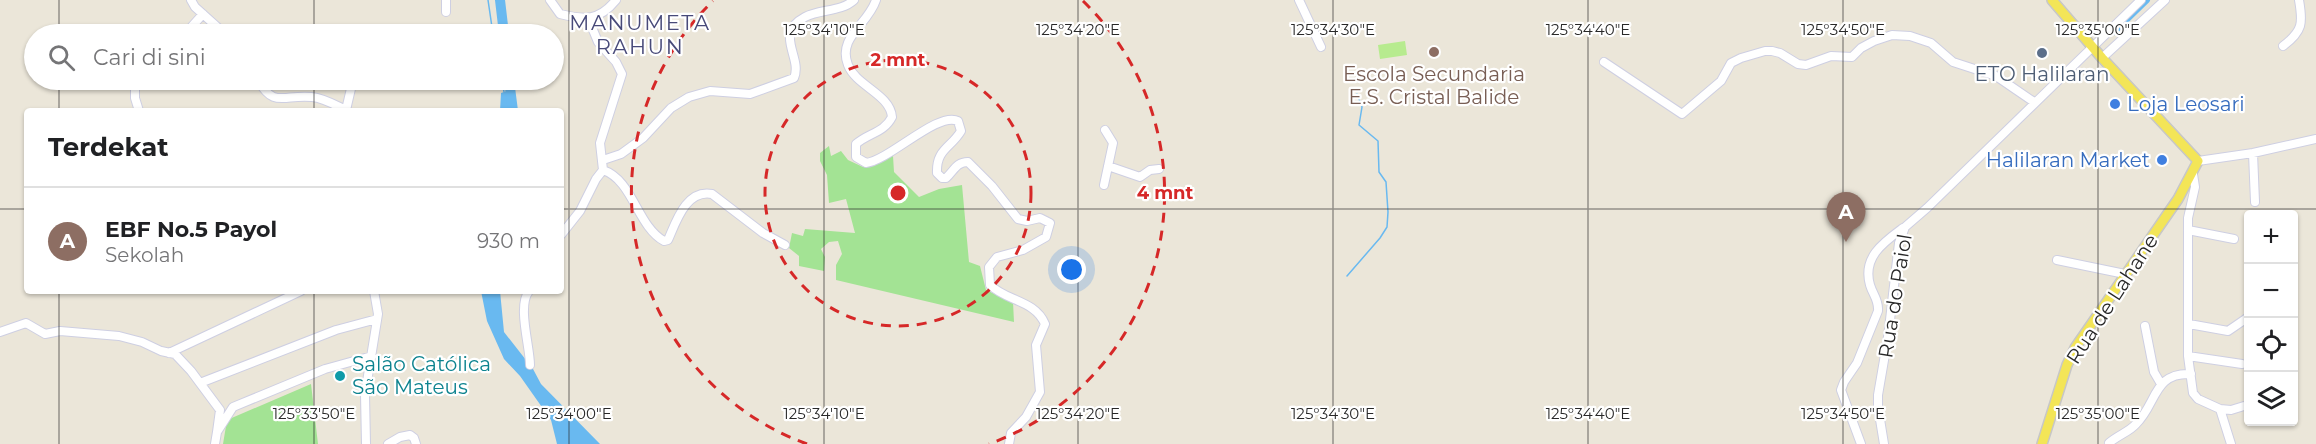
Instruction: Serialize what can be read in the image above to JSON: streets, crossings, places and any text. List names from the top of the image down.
{
  "streets": {
    "main road": ["Rua de Lahane"],
    "street": ["Rua do Paiol"]
  },
  "districts": ["MANUMETA RAHUN"],
  "places": [
    "Escola Secundaria E.S. Cristal Balide",
    "ETO Halilaran",
    "Loja Leosari",
    "Halilaran Market",
    "Salão Católica São Mateus"
  ],
  "page": {
    "search": "Cari di sini",
    "heading": "Terdekat",
    "list": [
      {
        "mark": "A",
        "name": "EBF No.5 Payol",
        "note": "Sekolah",
        "value": "930 m"
      }
    ],
    "pins": "A",
    "map_buttons": ["+", "−"]
  },
  "coordinates": [
    "125°34'10\"E",
    "125°34'20\"E",
    "125°34'30\"E",
    "125°34'40\"E",
    "125°34'50\"E",
    "125°35'00\"E",
    "125°33'50\"E",
    "125°34'00\"E"
  ],
  "rings": ["2 mnt", "4 mnt"]
}
